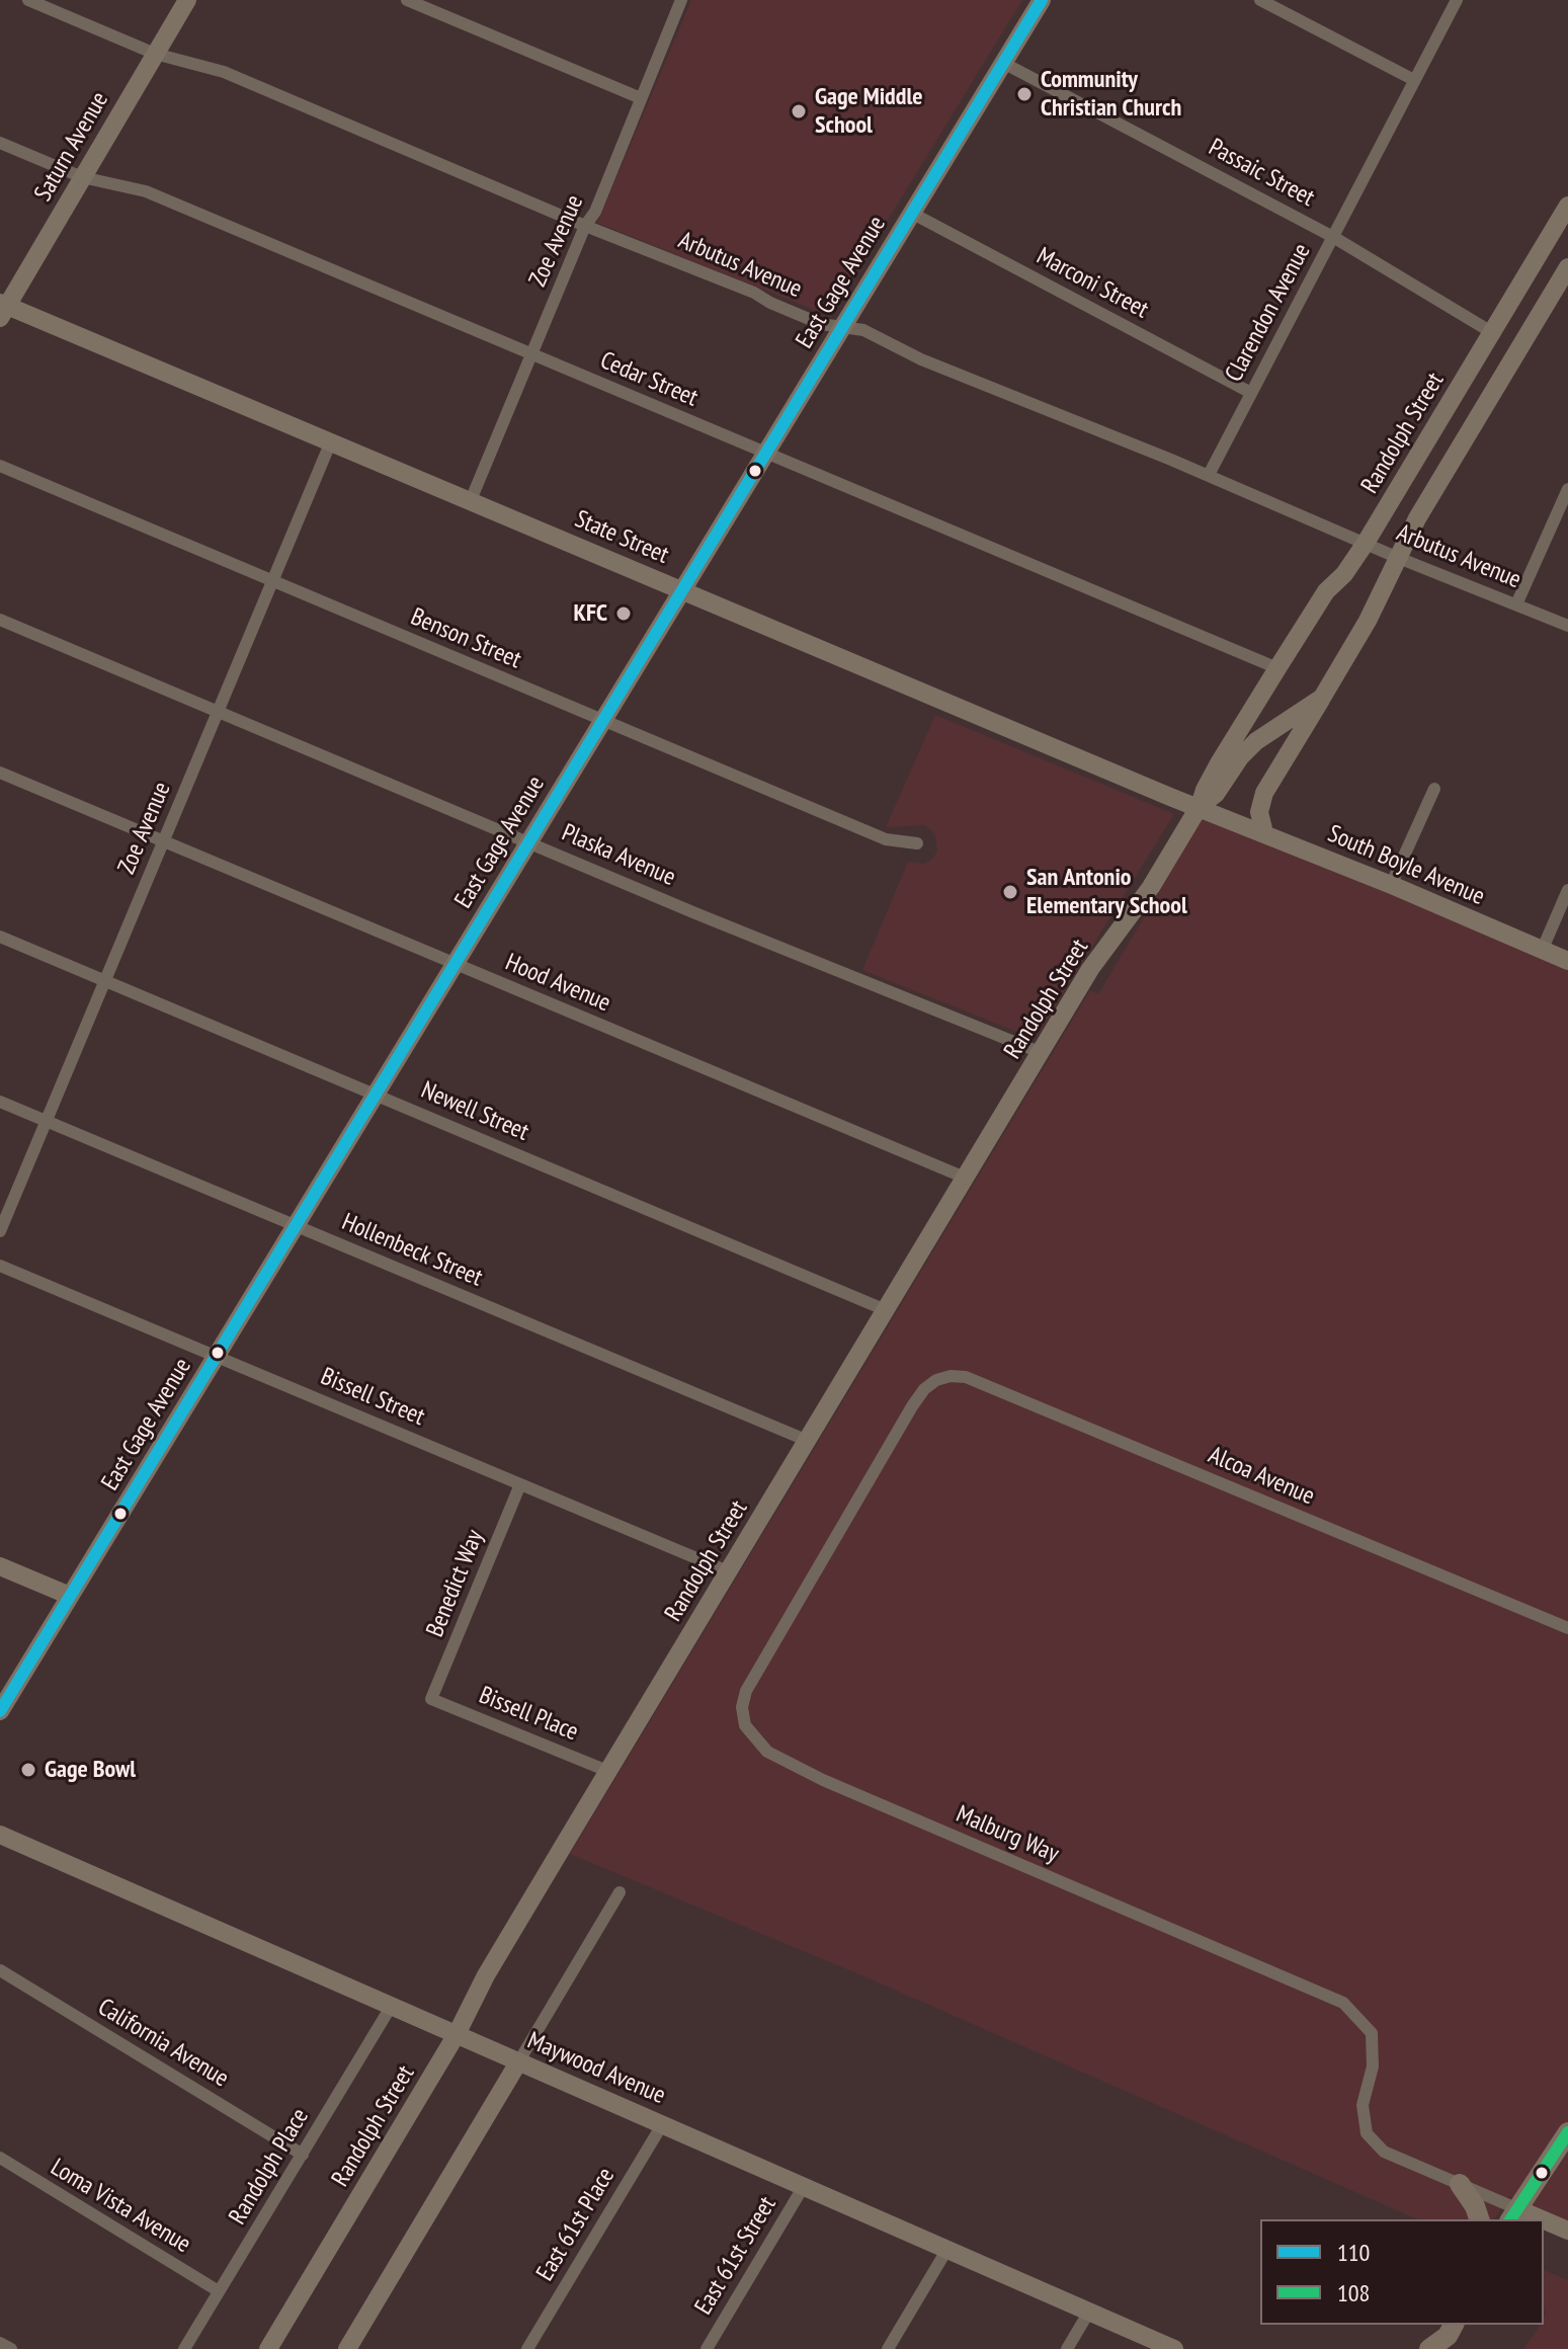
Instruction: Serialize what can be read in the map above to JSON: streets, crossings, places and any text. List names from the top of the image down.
{
  "streets": {
    "street": [
      "Saturn Avenue",
      "Passaic Street",
      "Zoe Avenue",
      "Arbutus Avenue",
      "East Gage Avenue",
      "Marconi Street",
      "Clarendon Avenue",
      "Cedar Street",
      "Randolph Street",
      "State Street",
      "Benson Street",
      "Plaska Avenue",
      "South Boyle Avenue",
      "Hood Avenue",
      "Newell Street",
      "Hollenbeck Street",
      "Bissell Street",
      "Alcoa Avenue",
      "Benedict Way",
      "Bissell Place",
      "Malburg Way",
      "California Avenue",
      "Maywood Avenue",
      "Randolph Place",
      "Loma Vista Avenue",
      "East 61st Place",
      "East 61st Street"
    ]
  },
  "crossings": [
    ["Saturn Avenue", "Arbutus Avenue"],
    ["Saturn Avenue", "Cedar Street"],
    ["Saturn Avenue", "State Street"],
    ["Passaic Street", "East Gage Avenue"],
    ["Passaic Street", "Clarendon Avenue"],
    ["Passaic Street", "Randolph Street"],
    ["Zoe Avenue", "Arbutus Avenue"],
    ["Zoe Avenue", "Cedar Street"],
    ["Zoe Avenue", "State Street"],
    ["Zoe Avenue", "Benson Street"],
    ["Zoe Avenue", "Plaska Avenue"],
    ["Zoe Avenue", "Hood Avenue"],
    ["Zoe Avenue", "Newell Street"],
    ["Zoe Avenue", "Hollenbeck Street"],
    ["Arbutus Avenue", "East Gage Avenue"],
    ["Arbutus Avenue", "Clarendon Avenue"],
    ["Arbutus Avenue", "Randolph Street"],
    ["East Gage Avenue", "Marconi Street"],
    ["East Gage Avenue", "Cedar Street"],
    ["East Gage Avenue", "State Street"],
    ["East Gage Avenue", "Benson Street"],
    ["East Gage Avenue", "Plaska Avenue"],
    ["East Gage Avenue", "Hood Avenue"],
    ["East Gage Avenue", "Newell Street"],
    ["East Gage Avenue", "Hollenbeck Street"],
    ["East Gage Avenue", "Bissell Street"],
    ["Marconi Street", "Clarendon Avenue"],
    ["Cedar Street", "Randolph Street"],
    ["Randolph Street", "State Street"],
    ["Randolph Street", "Plaska Avenue"],
    ["Randolph Street", "Hood Avenue"],
    ["Randolph Street", "Newell Street"],
    ["Randolph Street", "Hollenbeck Street"],
    ["Randolph Street", "Bissell Street"],
    ["Randolph Street", "Bissell Place"],
    ["Randolph Street", "Maywood Avenue"],
    ["State Street", "South Boyle Avenue"],
    ["Bissell Street", "Benedict Way"],
    ["Alcoa Avenue", "Malburg Way"],
    ["Benedict Way", "Bissell Place"],
    ["California Avenue", "Randolph Place"],
    ["Maywood Avenue", "Randolph Place"],
    ["Maywood Avenue", "East 61st Place"],
    ["Maywood Avenue", "East 61st Street"],
    ["Randolph Place", "Loma Vista Avenue"]
  ],
  "places": [
    "Community Christian Church",
    "Gage Middle School",
    "KFC",
    "San Antonio Elementary School",
    "Gage Bowl"
  ],
  "lines": ["transit line 110", "transit line 108"],
  "legend": ["110", "108"]
}
